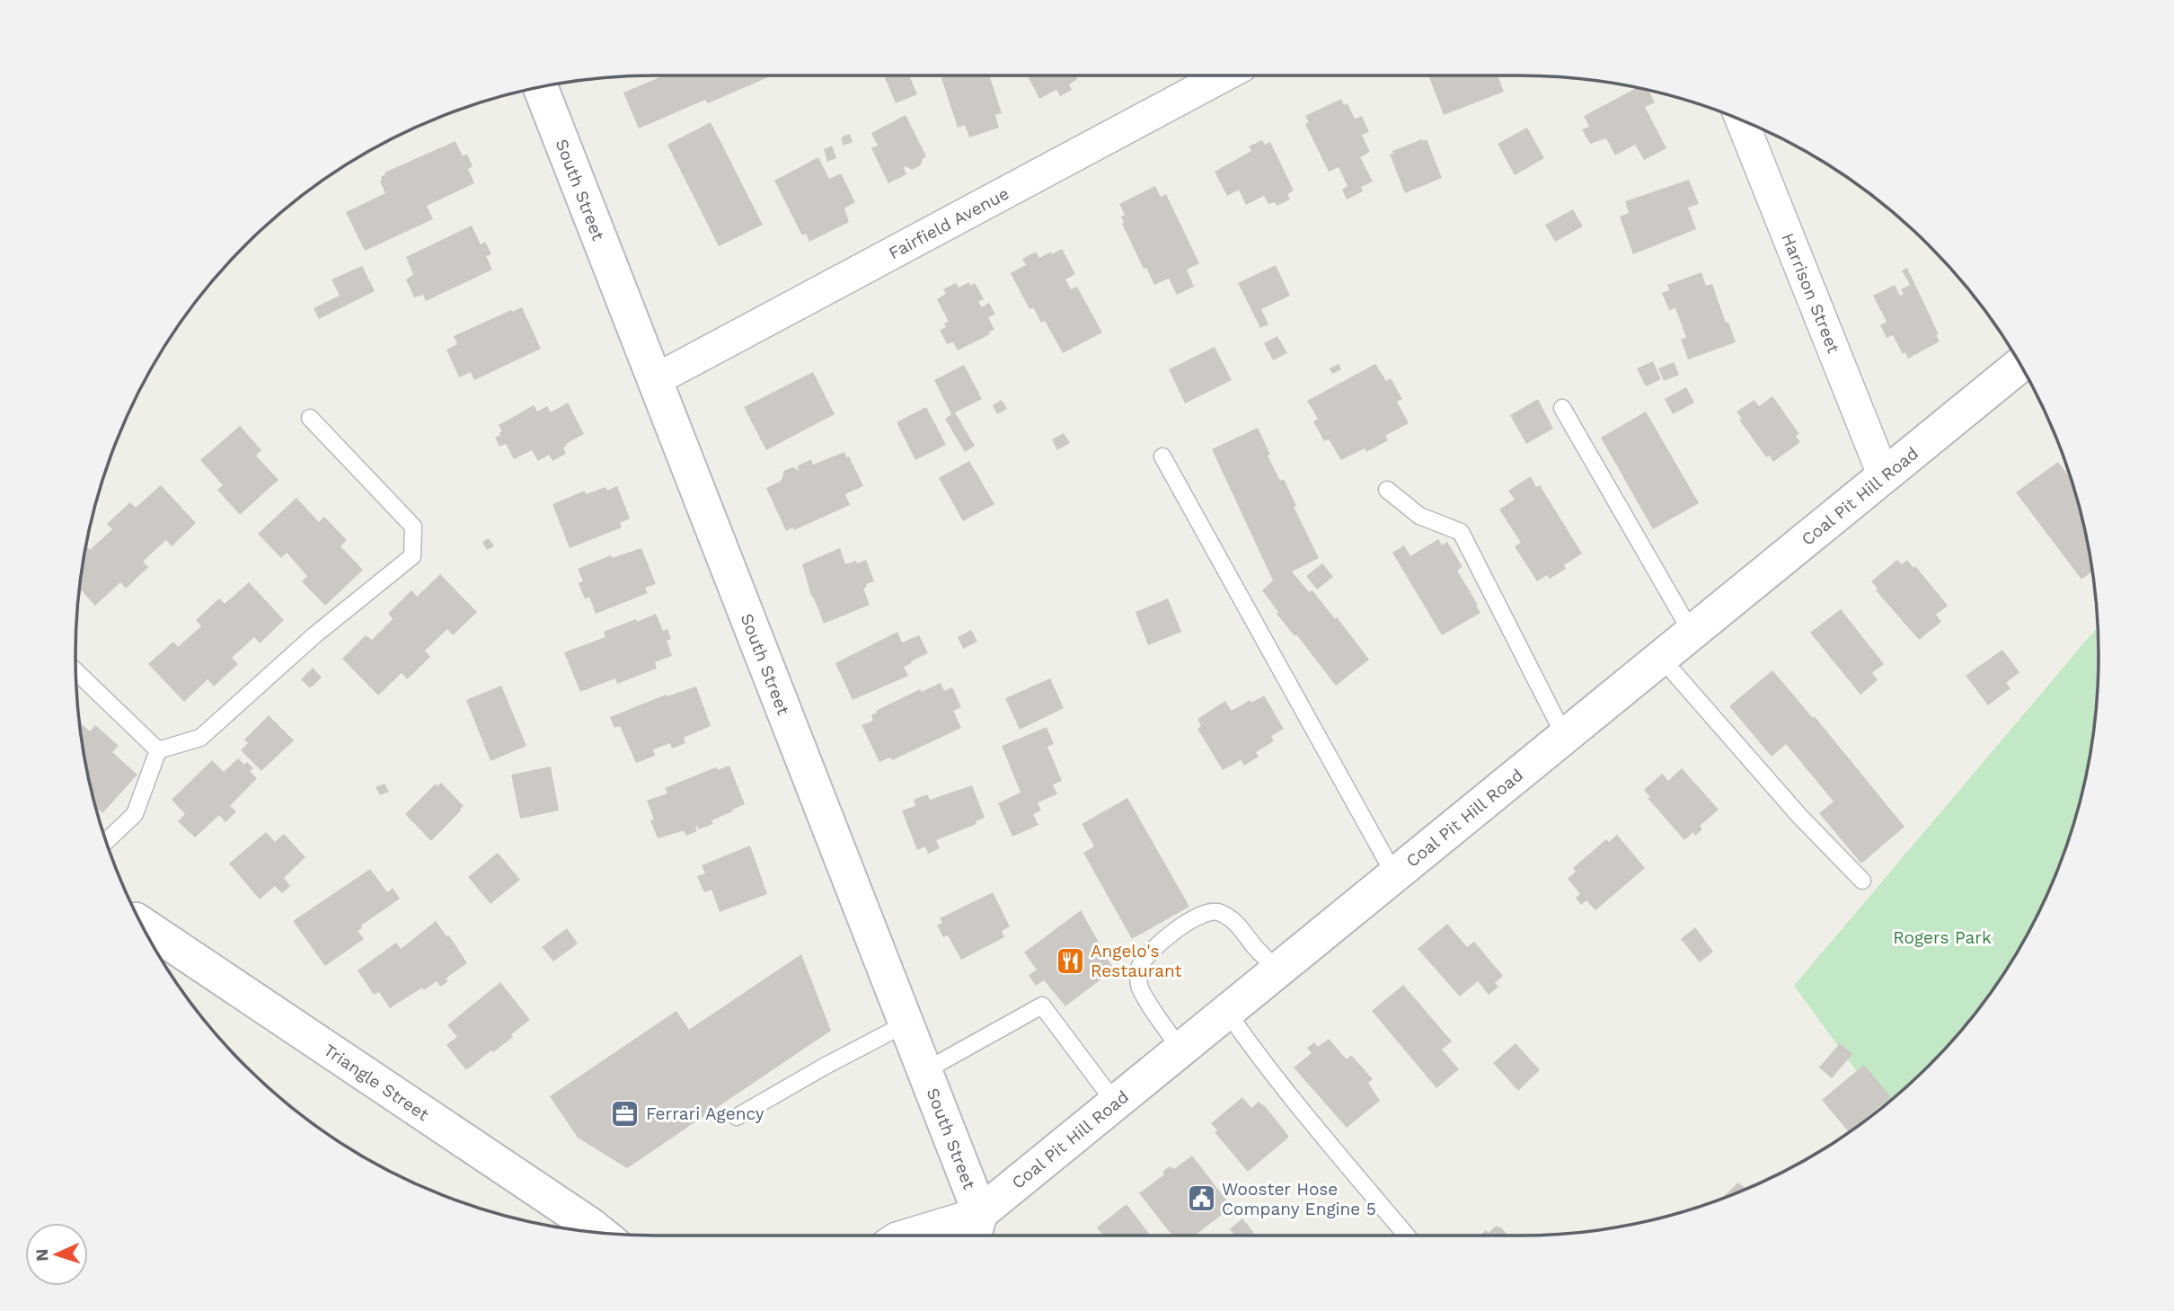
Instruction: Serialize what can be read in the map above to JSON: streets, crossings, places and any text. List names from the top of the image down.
{
  "streets": {
    "street": [
      "South Street",
      "Fairfield Avenue",
      "Harrison Street",
      "Coal Pit Hill Road",
      "Triangle Street"
    ]
  },
  "crossings": [
    ["South Street", "Fairfield Avenue"],
    ["South Street", "Coal Pit Hill Road"],
    ["Harrison Street", "Coal Pit Hill Road"]
  ],
  "parks": ["Rogers Park"],
  "places": {
    "restaurant": ["Angelo's Restaurant"],
    "office": ["Ferrari Agency"],
    "public building": ["Wooster Hose Company Engine 5"]
  },
  "north": "left"
}
